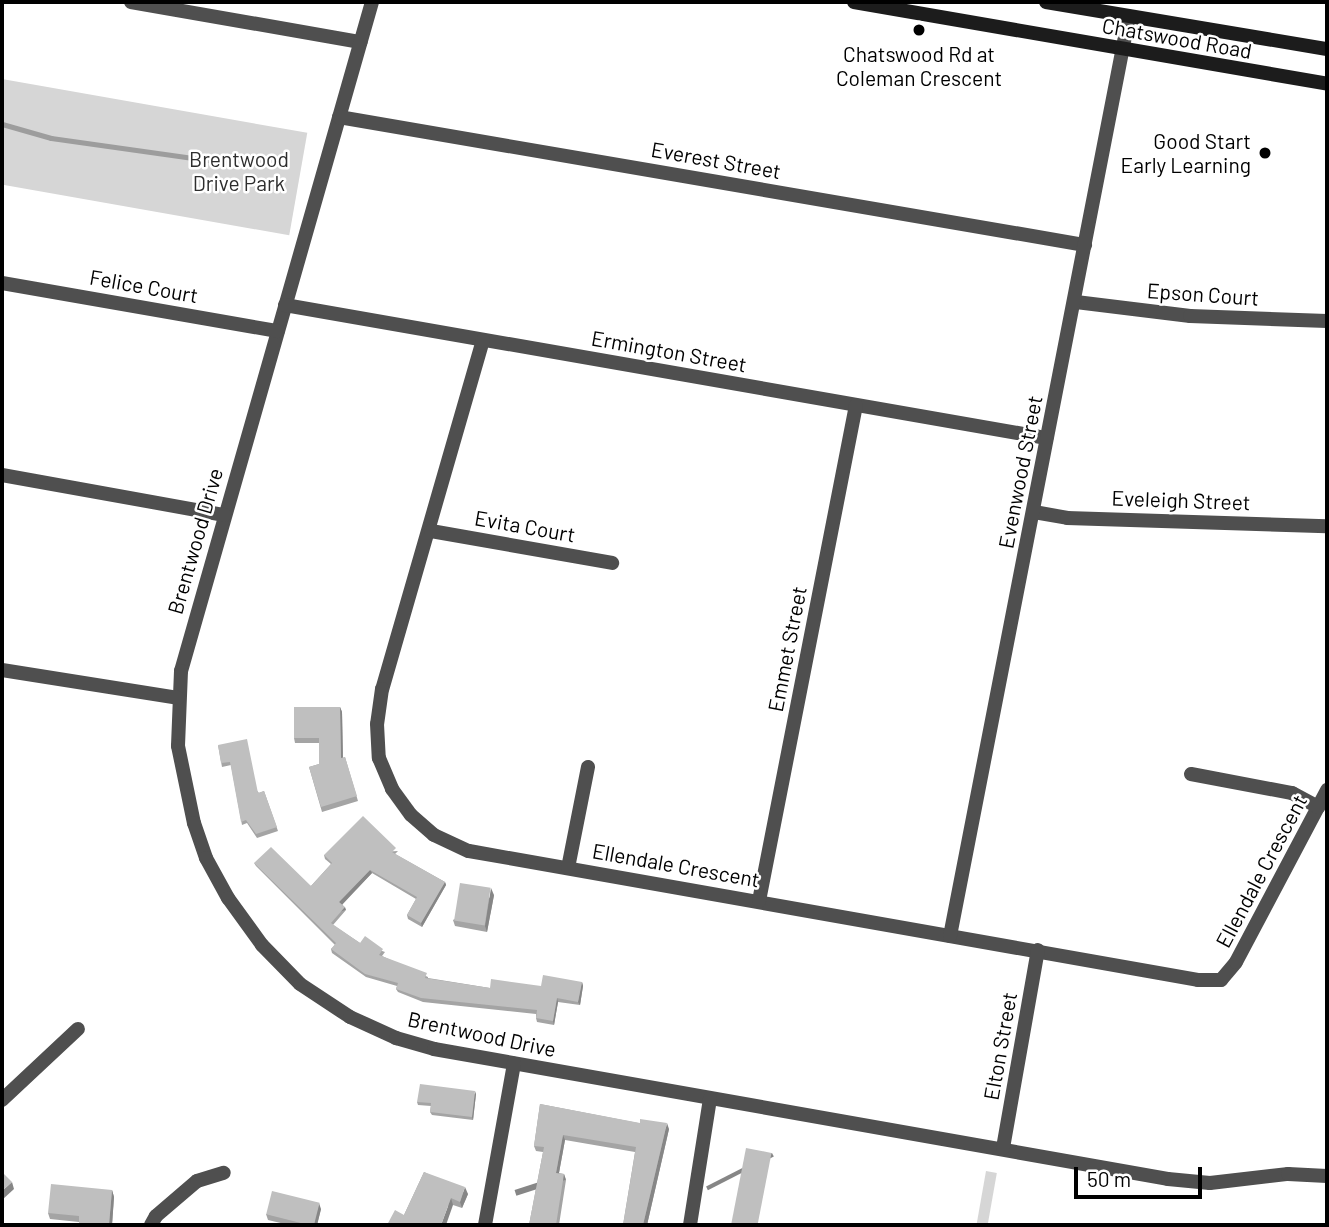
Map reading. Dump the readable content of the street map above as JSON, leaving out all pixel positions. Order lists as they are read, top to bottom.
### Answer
{
  "streets": {
    "main road": ["Chatswood Road"],
    "street": [
      "Everest Street",
      "Felice Court",
      "Epson Court",
      "Ermington Street",
      "Evenwood Street",
      "Eveleigh Street",
      "Evita Court",
      "Brentwood Drive",
      "Emmet Street",
      "Ellendale Crescent",
      "Elton Street"
    ]
  },
  "crossings": [
    ["Chatswood Road", "Evenwood Street"],
    ["Everest Street", "Evenwood Street"],
    ["Everest Street", "Brentwood Drive"],
    ["Felice Court", "Brentwood Drive"],
    ["Epson Court", "Evenwood Street"],
    ["Ermington Street", "Evenwood Street"],
    ["Ermington Street", "Brentwood Drive"],
    ["Ermington Street", "Emmet Street"],
    ["Ermington Street", "Ellendale Crescent"],
    ["Evenwood Street", "Eveleigh Street"],
    ["Evenwood Street", "Ellendale Crescent"],
    ["Evita Court", "Ellendale Crescent"],
    ["Brentwood Drive", "Elton Street"],
    ["Emmet Street", "Ellendale Crescent"],
    ["Ellendale Crescent", "Elton Street"]
  ],
  "parks": ["Brentwood Drive Park"],
  "places": ["Chatswood Rd at Coleman Crescent", "Good Start Early Learning"],
  "scale_bar": "50 m"
}
